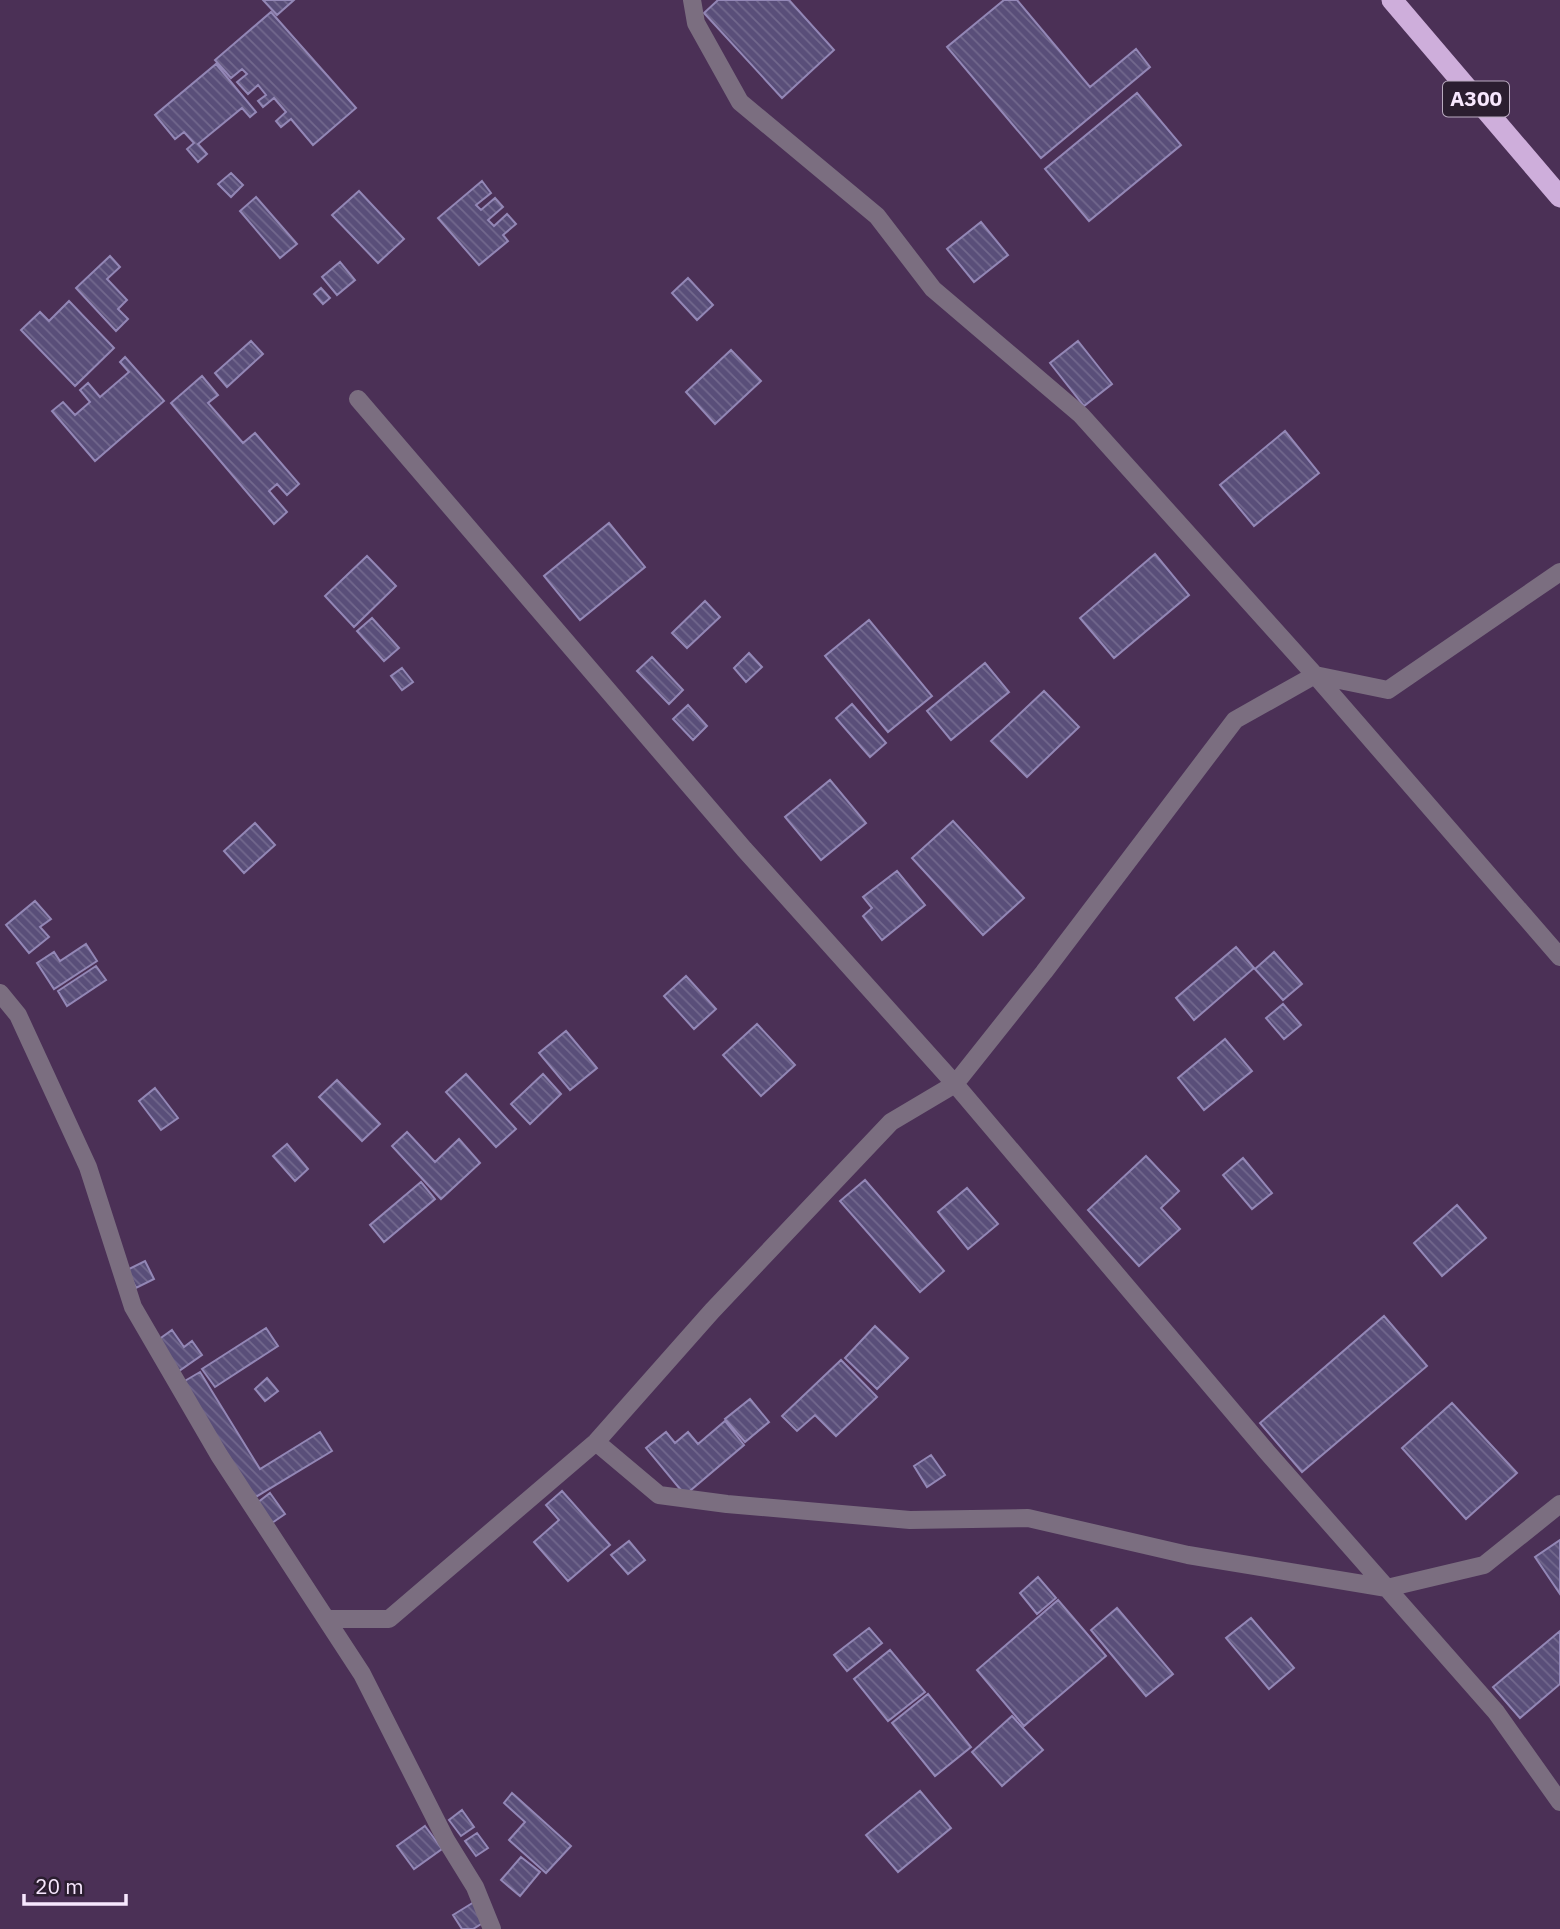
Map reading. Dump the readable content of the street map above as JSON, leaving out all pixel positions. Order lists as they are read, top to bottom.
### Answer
{
  "streets": {
    "highway": ["A300"]
  },
  "scale_bar": "20 m"
}
